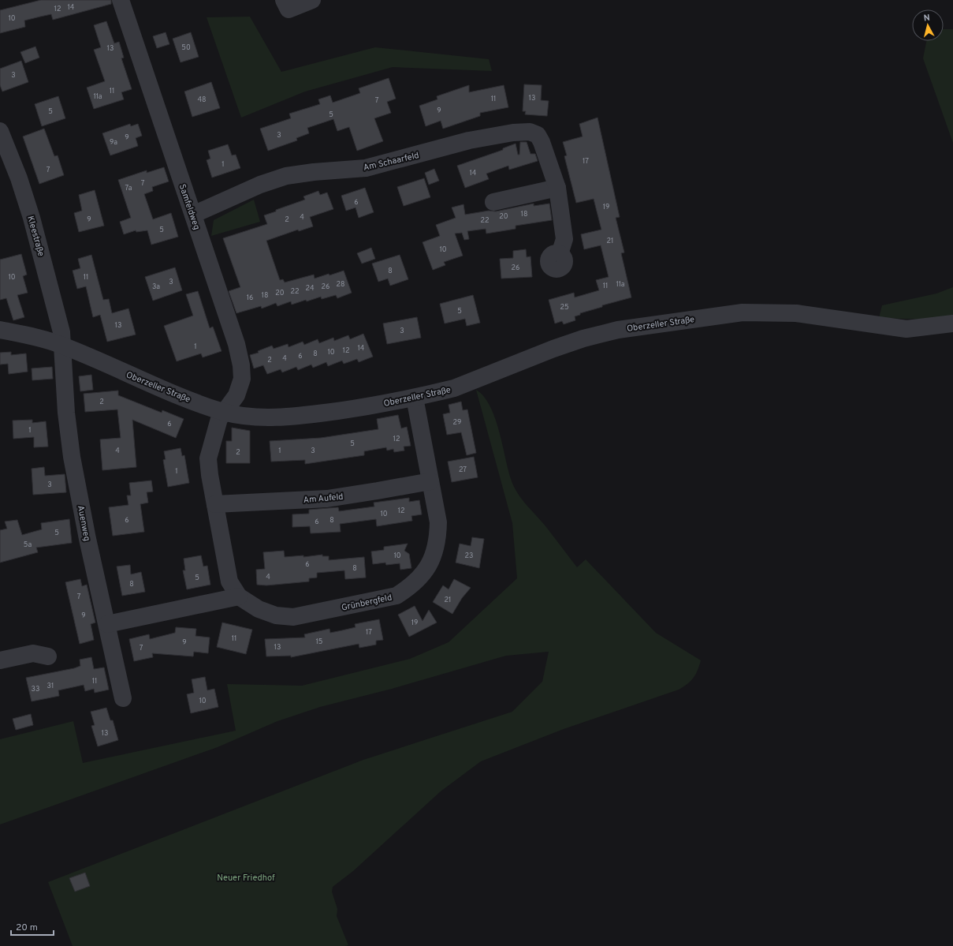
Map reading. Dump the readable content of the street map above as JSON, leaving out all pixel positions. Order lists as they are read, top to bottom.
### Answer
{
  "streets": {
    "street": [
      "Am Schaarfeld",
      "Samfeldweg",
      "Kleestraße",
      "Oberzeller Straße",
      "Am Aufeld",
      "Auenweg",
      "Grünbergfeld"
    ]
  },
  "crossings": [
    ["Am Schaarfeld", "Samfeldweg"],
    ["Samfeldweg", "Oberzeller Straße"],
    ["Samfeldweg", "Grünbergfeld"],
    ["Kleestraße", "Oberzeller Straße"],
    ["Kleestraße", "Auenweg"],
    ["Oberzeller Straße", "Auenweg"],
    ["Oberzeller Straße", "Grünbergfeld"],
    ["Am Aufeld", "Grünbergfeld"]
  ],
  "parks": ["Neuer Friedhof"],
  "house_numbers": [
    "14",
    "12",
    "10",
    "50",
    "13",
    "3",
    "11",
    "11a",
    "13",
    "11",
    "48",
    "7",
    "9",
    "5",
    "5",
    "3",
    "9",
    "9a",
    "17",
    "1",
    "7",
    "14",
    "7",
    "7a",
    "6",
    "19",
    "18",
    "20",
    "4",
    "9",
    "2",
    "22",
    "5",
    "21",
    "10",
    "26",
    "8",
    "10",
    "11",
    "3",
    "28",
    "11a",
    "11",
    "3a",
    "26",
    "24",
    "22",
    "20",
    "18",
    "16",
    "25",
    "5",
    "13",
    "3",
    "1",
    "14",
    "12",
    "10",
    "8",
    "6",
    "4",
    "2",
    "2",
    "29",
    "6",
    "1",
    "12",
    "5",
    "4",
    "1",
    "3",
    "2",
    "27",
    "1",
    "3",
    "12",
    "10",
    "6",
    "8",
    "6",
    "5",
    "5a",
    "10",
    "23",
    "6",
    "8",
    "4",
    "5",
    "8",
    "7",
    "21",
    "9",
    "19",
    "17",
    "11",
    "15",
    "9",
    "13",
    "7",
    "11",
    "31",
    "33",
    "10",
    "13"
  ],
  "scale_bar": "20 m",
  "north": "top"
}
